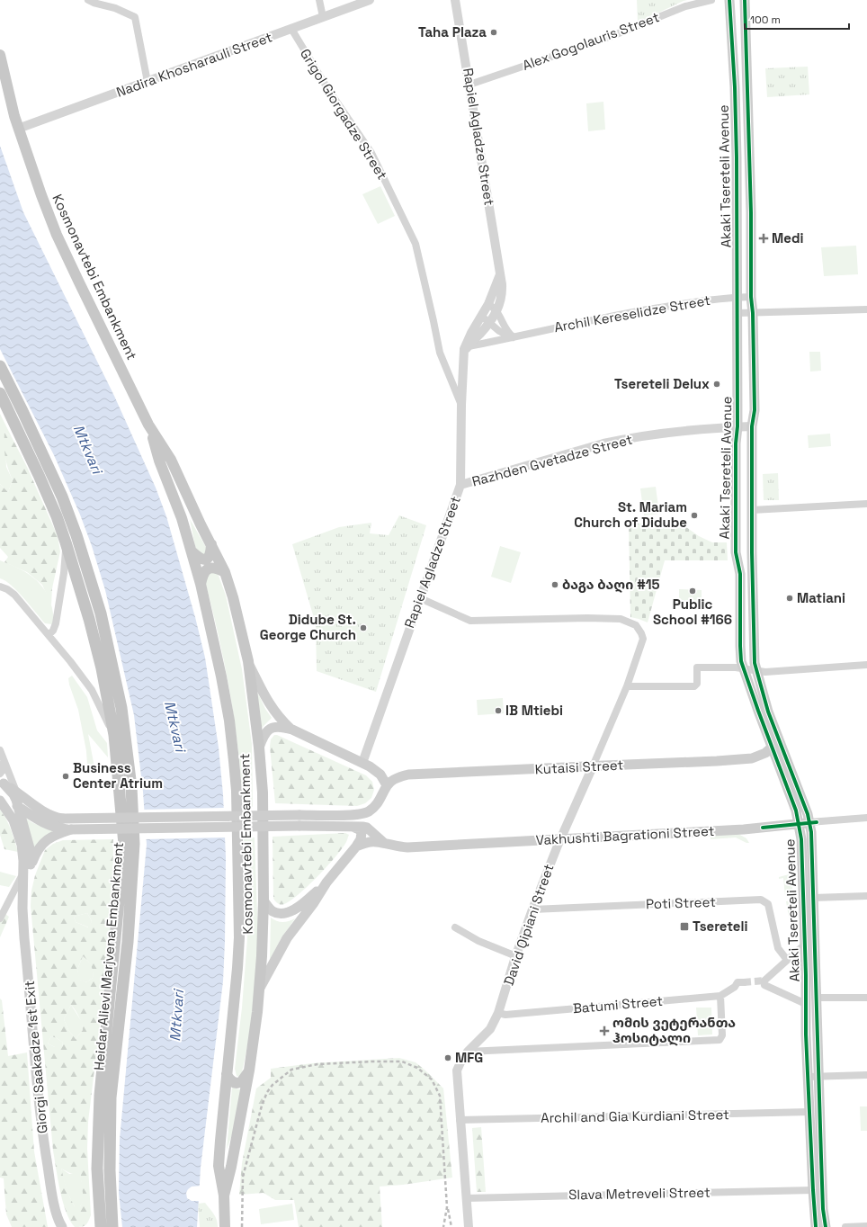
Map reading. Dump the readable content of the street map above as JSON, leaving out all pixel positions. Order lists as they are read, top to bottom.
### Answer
{
  "streets": {
    "highway": ["Heidar Alievi Marjvena Embankment"],
    "main road": [
      "Akaki Tsereteli Avenue",
      "Kosmonavtebi Embankment",
      "Kutaisi Street",
      "Vakhushti Bagrationi Street",
      "Giorgi Saakadze 1st Exit"
    ],
    "street": [
      "Alex Gogolauris Street",
      "Nadira Khosharauli Street",
      "Grigol Giorgadze Street",
      "Rapiel Agladze Street",
      "Archil Kereselidze Street",
      "Razhden Gvetadze Street",
      "Poti Street",
      "David Qipiani Street",
      "Batumi Street",
      "Archil and Gia Kurdiani Street",
      "Slava Metreveli Street"
    ]
  },
  "crossings": [
    ["Alex Gogolauris Street", "Rapiel Agladze Street"],
    ["Nadira Khosharauli Street", "Grigol Giorgadze Street"],
    ["Nadira Khosharauli Street", "Kosmonavtebi Embankment"],
    ["Grigol Giorgadze Street", "Rapiel Agladze Street"],
    ["Rapiel Agladze Street", "Archil Kereselidze Street"],
    ["Rapiel Agladze Street", "Razhden Gvetadze Street"],
    ["Rapiel Agladze Street", "David Qipiani Street"],
    ["Akaki Tsereteli Avenue", "Archil Kereselidze Street"],
    ["Akaki Tsereteli Avenue", "Razhden Gvetadze Street"],
    ["Akaki Tsereteli Avenue", "Kutaisi Street"],
    ["Akaki Tsereteli Avenue", "Vakhushti Bagrationi Street"],
    ["Akaki Tsereteli Avenue", "Archil and Gia Kurdiani Street"],
    ["Akaki Tsereteli Avenue", "Slava Metreveli Street"],
    ["Kutaisi Street", "David Qipiani Street"],
    ["Vakhushti Bagrationi Street", "David Qipiani Street"],
    ["Vakhushti Bagrationi Street", "Giorgi Saakadze 1st Exit"],
    ["Poti Street", "David Qipiani Street"],
    ["David Qipiani Street", "Batumi Street"],
    ["David Qipiani Street", "Archil and Gia Kurdiani Street"],
    ["David Qipiani Street", "Slava Metreveli Street"]
  ],
  "water": ["Mtkvari"],
  "places": {
    "other": [
      "Taha Plaza",
      "Tsereteli Delux",
      "St. Mariam Church of Didube",
      "ბაგა ბაღი #15",
      "Public School #166",
      "Matiani",
      "Didube St. George Church",
      "IB Mtiebi",
      "Business Center Atrium",
      "MFG"
    ],
    "health": ["Medi", "ომის ვეტერანთა ჰოსიტალი"],
    "transit": ["Tsereteli"]
  },
  "scale_bar": "100 m"
}
